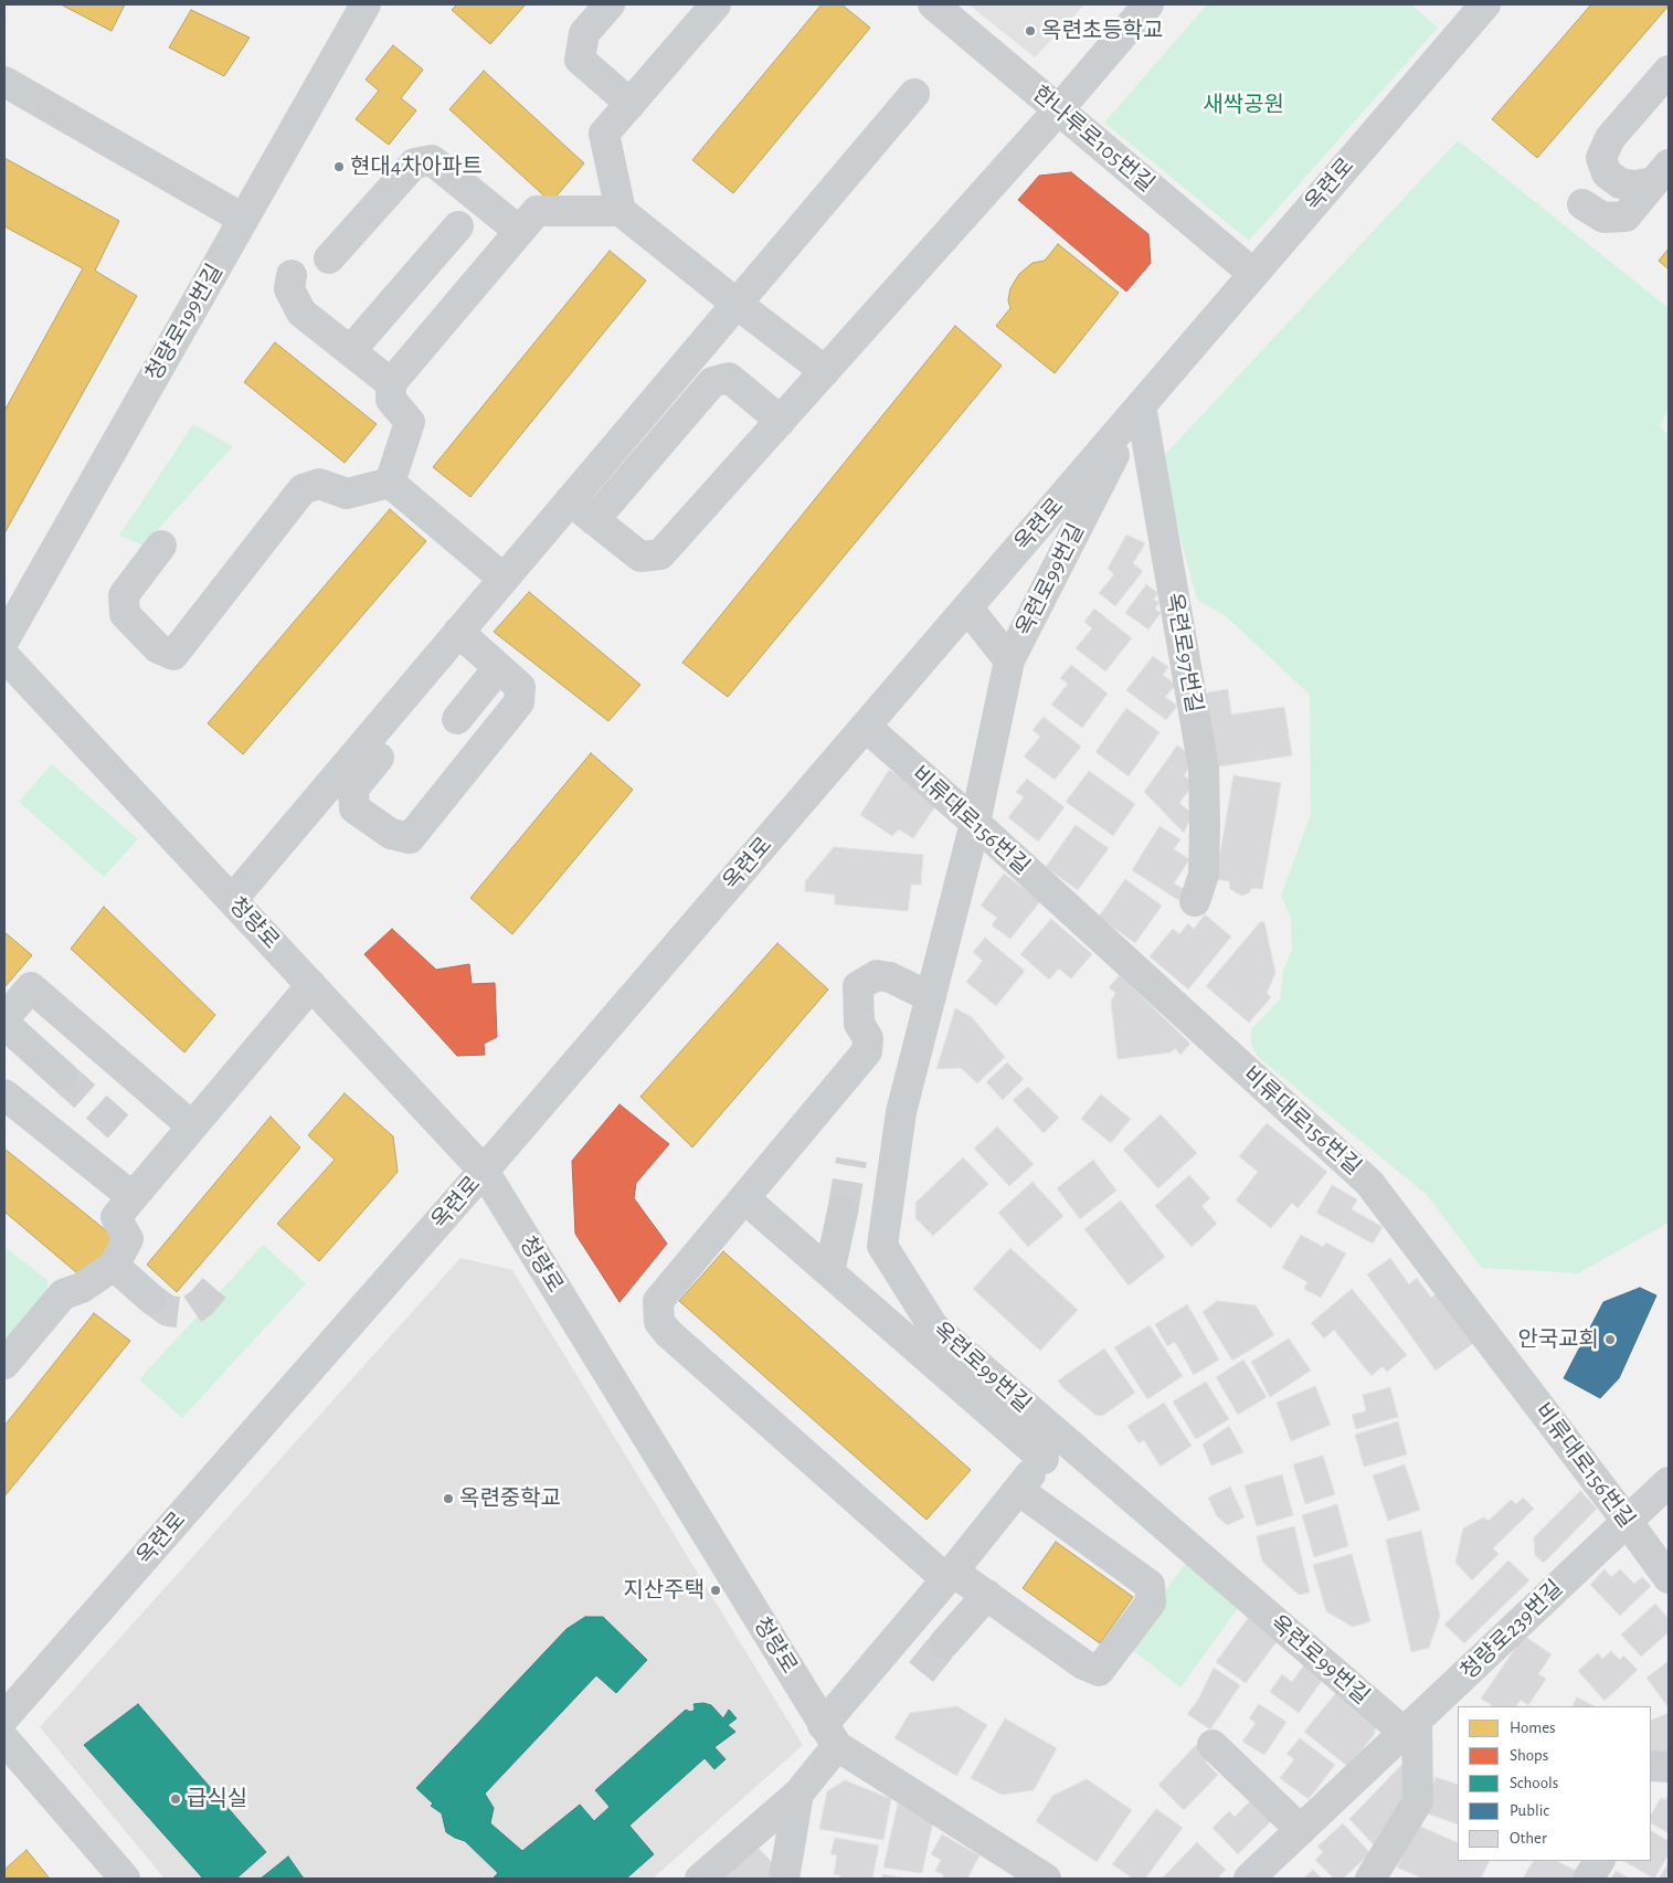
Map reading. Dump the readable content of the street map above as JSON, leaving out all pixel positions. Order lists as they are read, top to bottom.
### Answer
{
  "streets": {
    "street": [
      "한나루로105번길",
      "옥련로",
      "청량로199번길",
      "옥련로99번길",
      "옥련로97번길",
      "비류대로156번길",
      "청량로",
      "청량로239번길"
    ]
  },
  "crossings": [
    ["한나루로105번길", "옥련로"],
    ["옥련로", "옥련로99번길"],
    ["옥련로", "옥련로97번길"],
    ["옥련로", "비류대로156번길"],
    ["옥련로", "청량로"],
    ["옥련로99번길", "옥련로97번길"],
    ["옥련로99번길", "비류대로156번길"],
    ["옥련로99번길", "청량로239번길"],
    ["비류대로156번길", "청량로239번길"]
  ],
  "parks": ["새싹공원"],
  "places": [
    "옥련초등학교",
    "현대4차아파트",
    "안국교회",
    "옥련중학교",
    "지산주택",
    "급식실"
  ],
  "legend": [
    "Homes",
    "Shops",
    "Schools",
    "Public",
    "Other"
  ]
}
